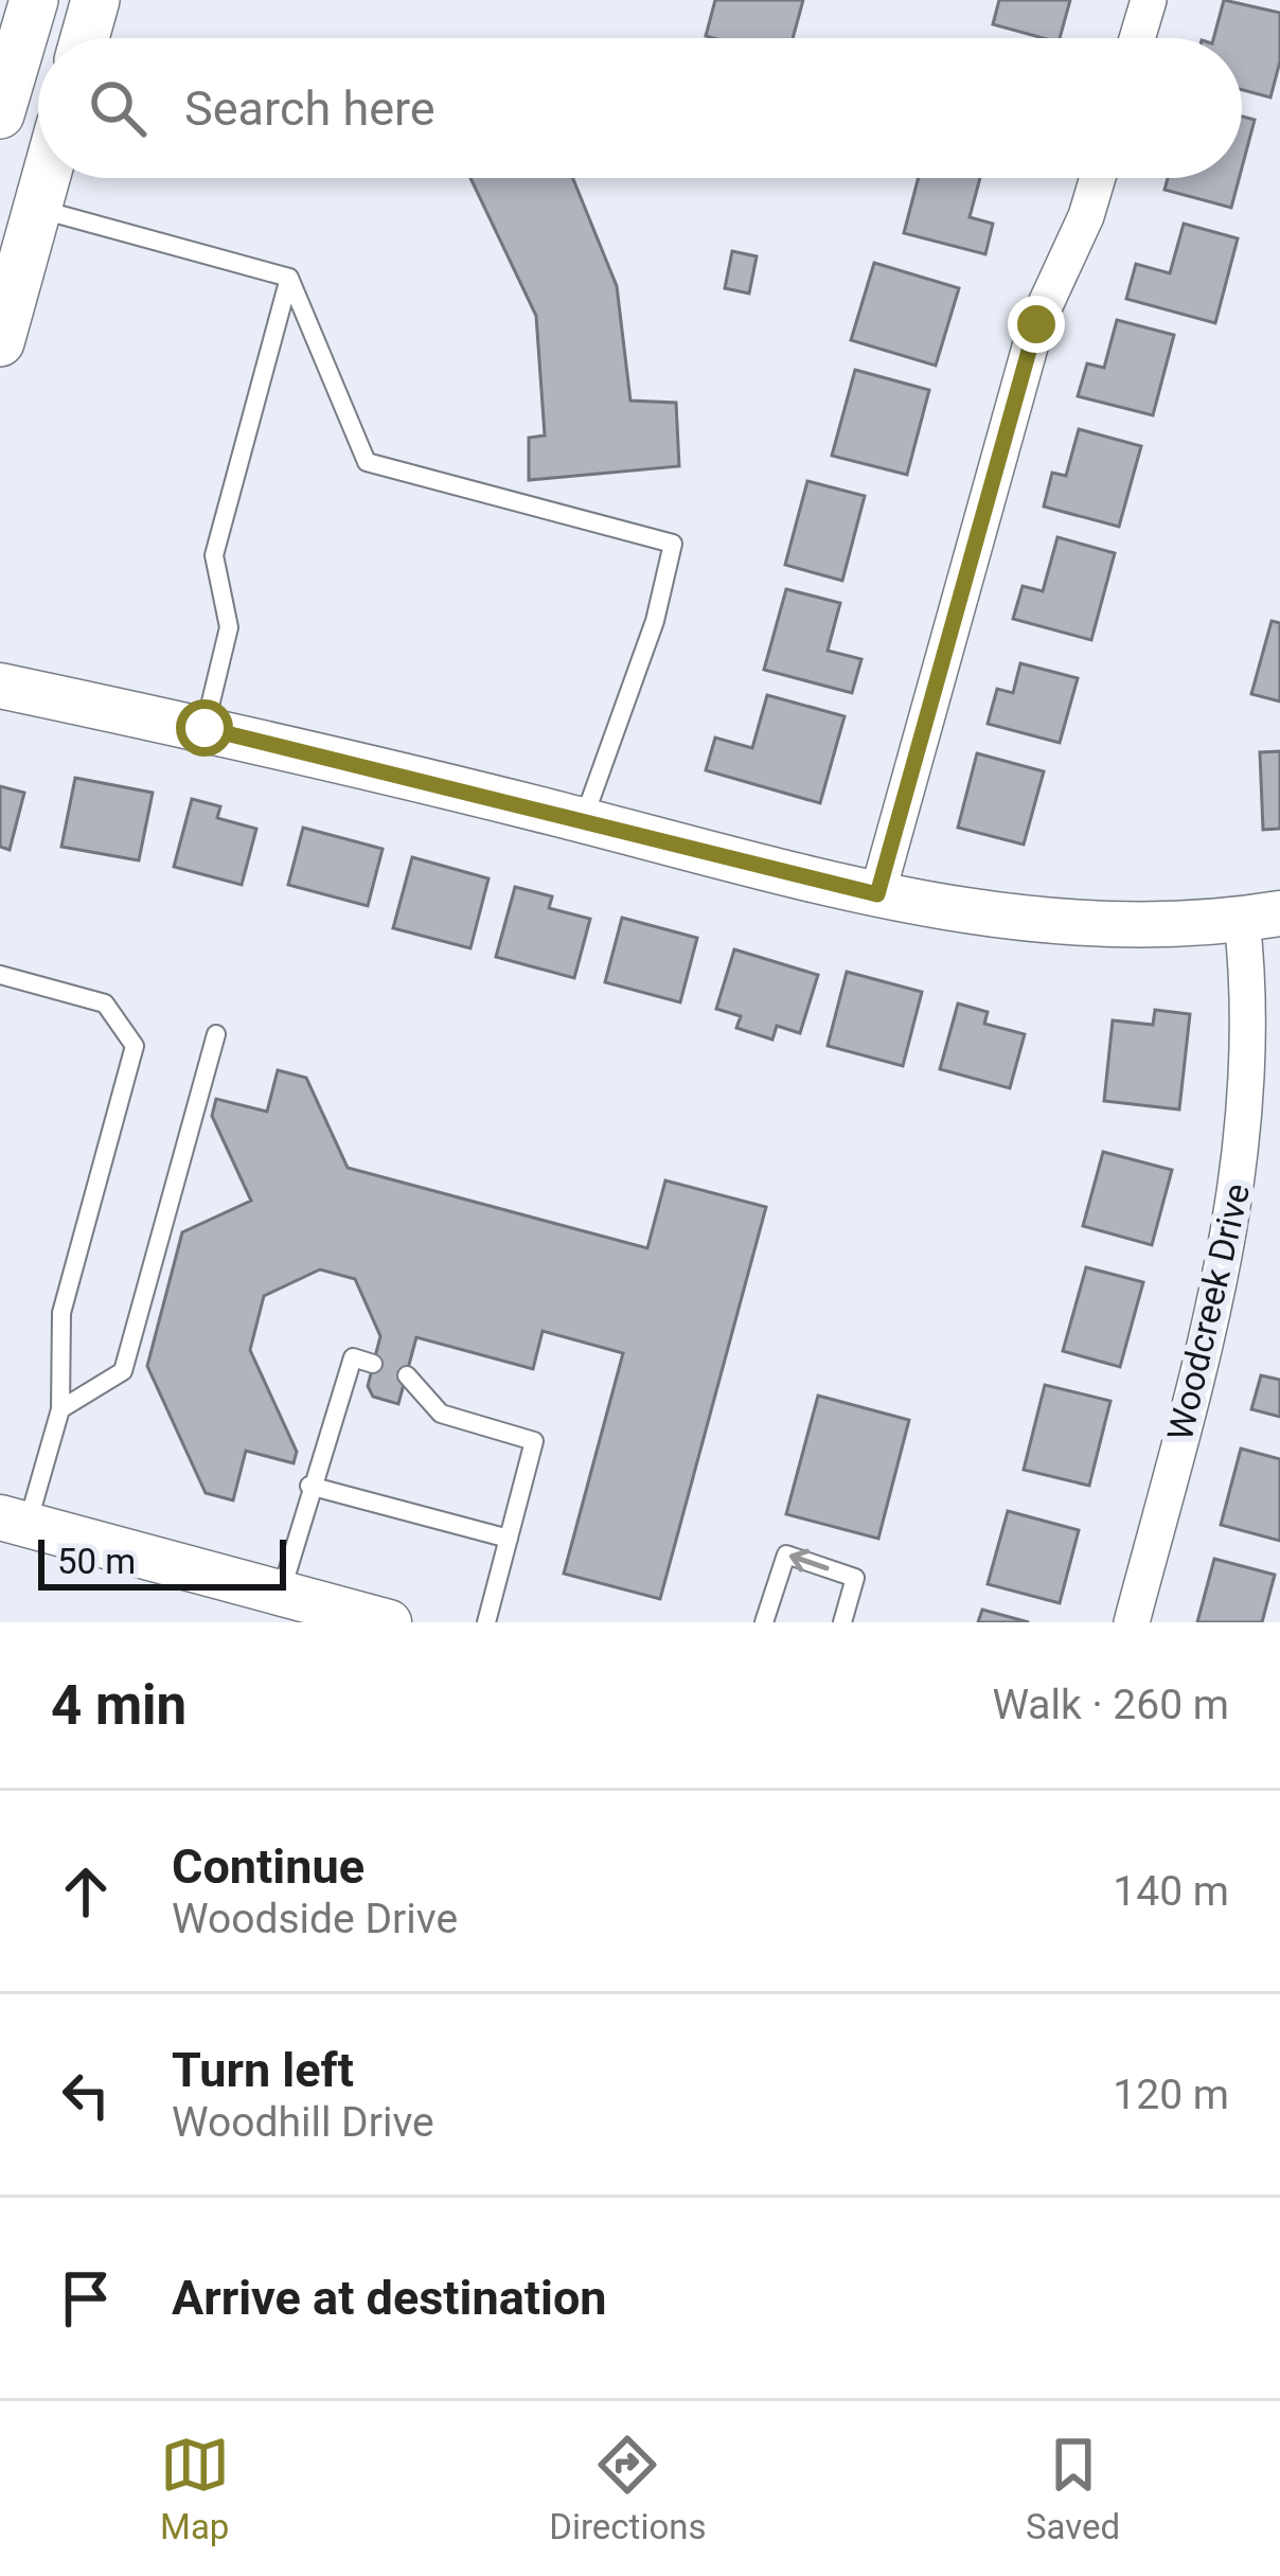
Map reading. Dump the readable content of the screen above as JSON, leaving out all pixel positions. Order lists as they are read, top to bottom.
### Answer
{
  "streets": {
    "street": ["Woodcreek Drive"]
  },
  "scale_bar": "50 m",
  "page": {
    "search": "Search here",
    "scale": "50 m",
    "heading": ["4 min", "Walk · 260 m"],
    "list": [
      ["Continue", "Woodside Drive", "140 m"],
      ["Turn left", "Woodhill Drive", "120 m"],
      "Arrive at destination"
    ],
    "nav": ["Map", "Directions", "Saved"]
  }
}
